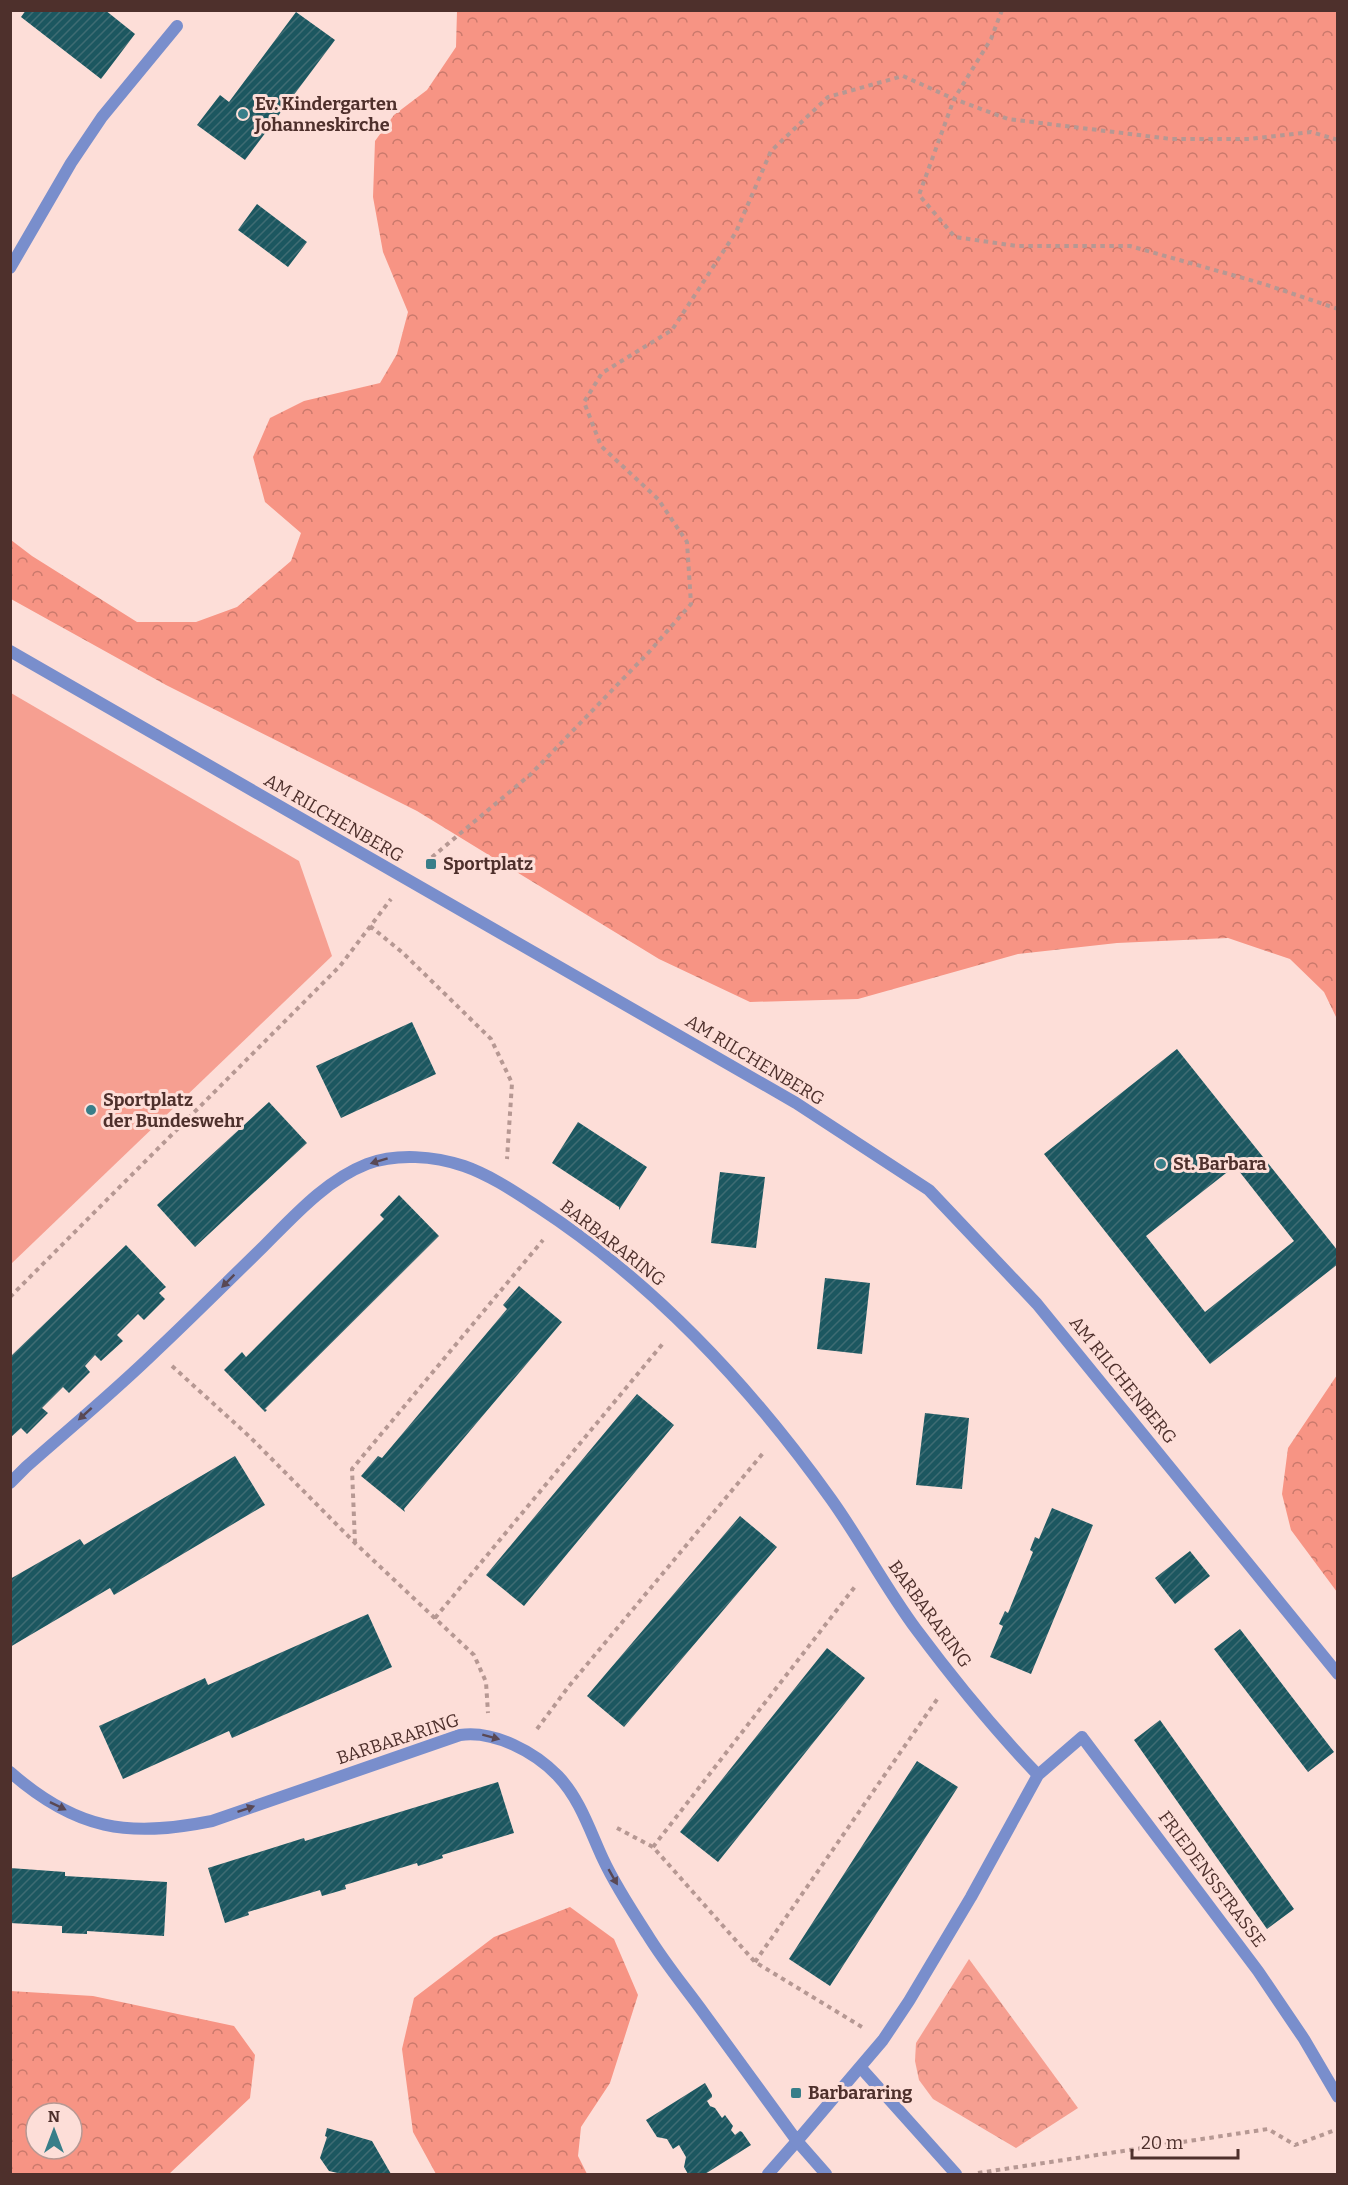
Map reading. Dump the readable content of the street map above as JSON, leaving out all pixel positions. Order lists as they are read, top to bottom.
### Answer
{
  "streets": {
    "street": ["AM RILCHENBERG", "BARBARARING", "FRIEDENSSTRASSE"]
  },
  "crossings": [
    ["BARBARARING", "FRIEDENSSTRASSE"]
  ],
  "places": {
    "other": ["Ev. Kindergarten Johanneskirche", "Sportplatz der Bundeswehr", "St. Barbara"],
    "transit": ["Sportplatz", "Barbararing"]
  },
  "scale_bar": "20 m",
  "north": "top"
}
